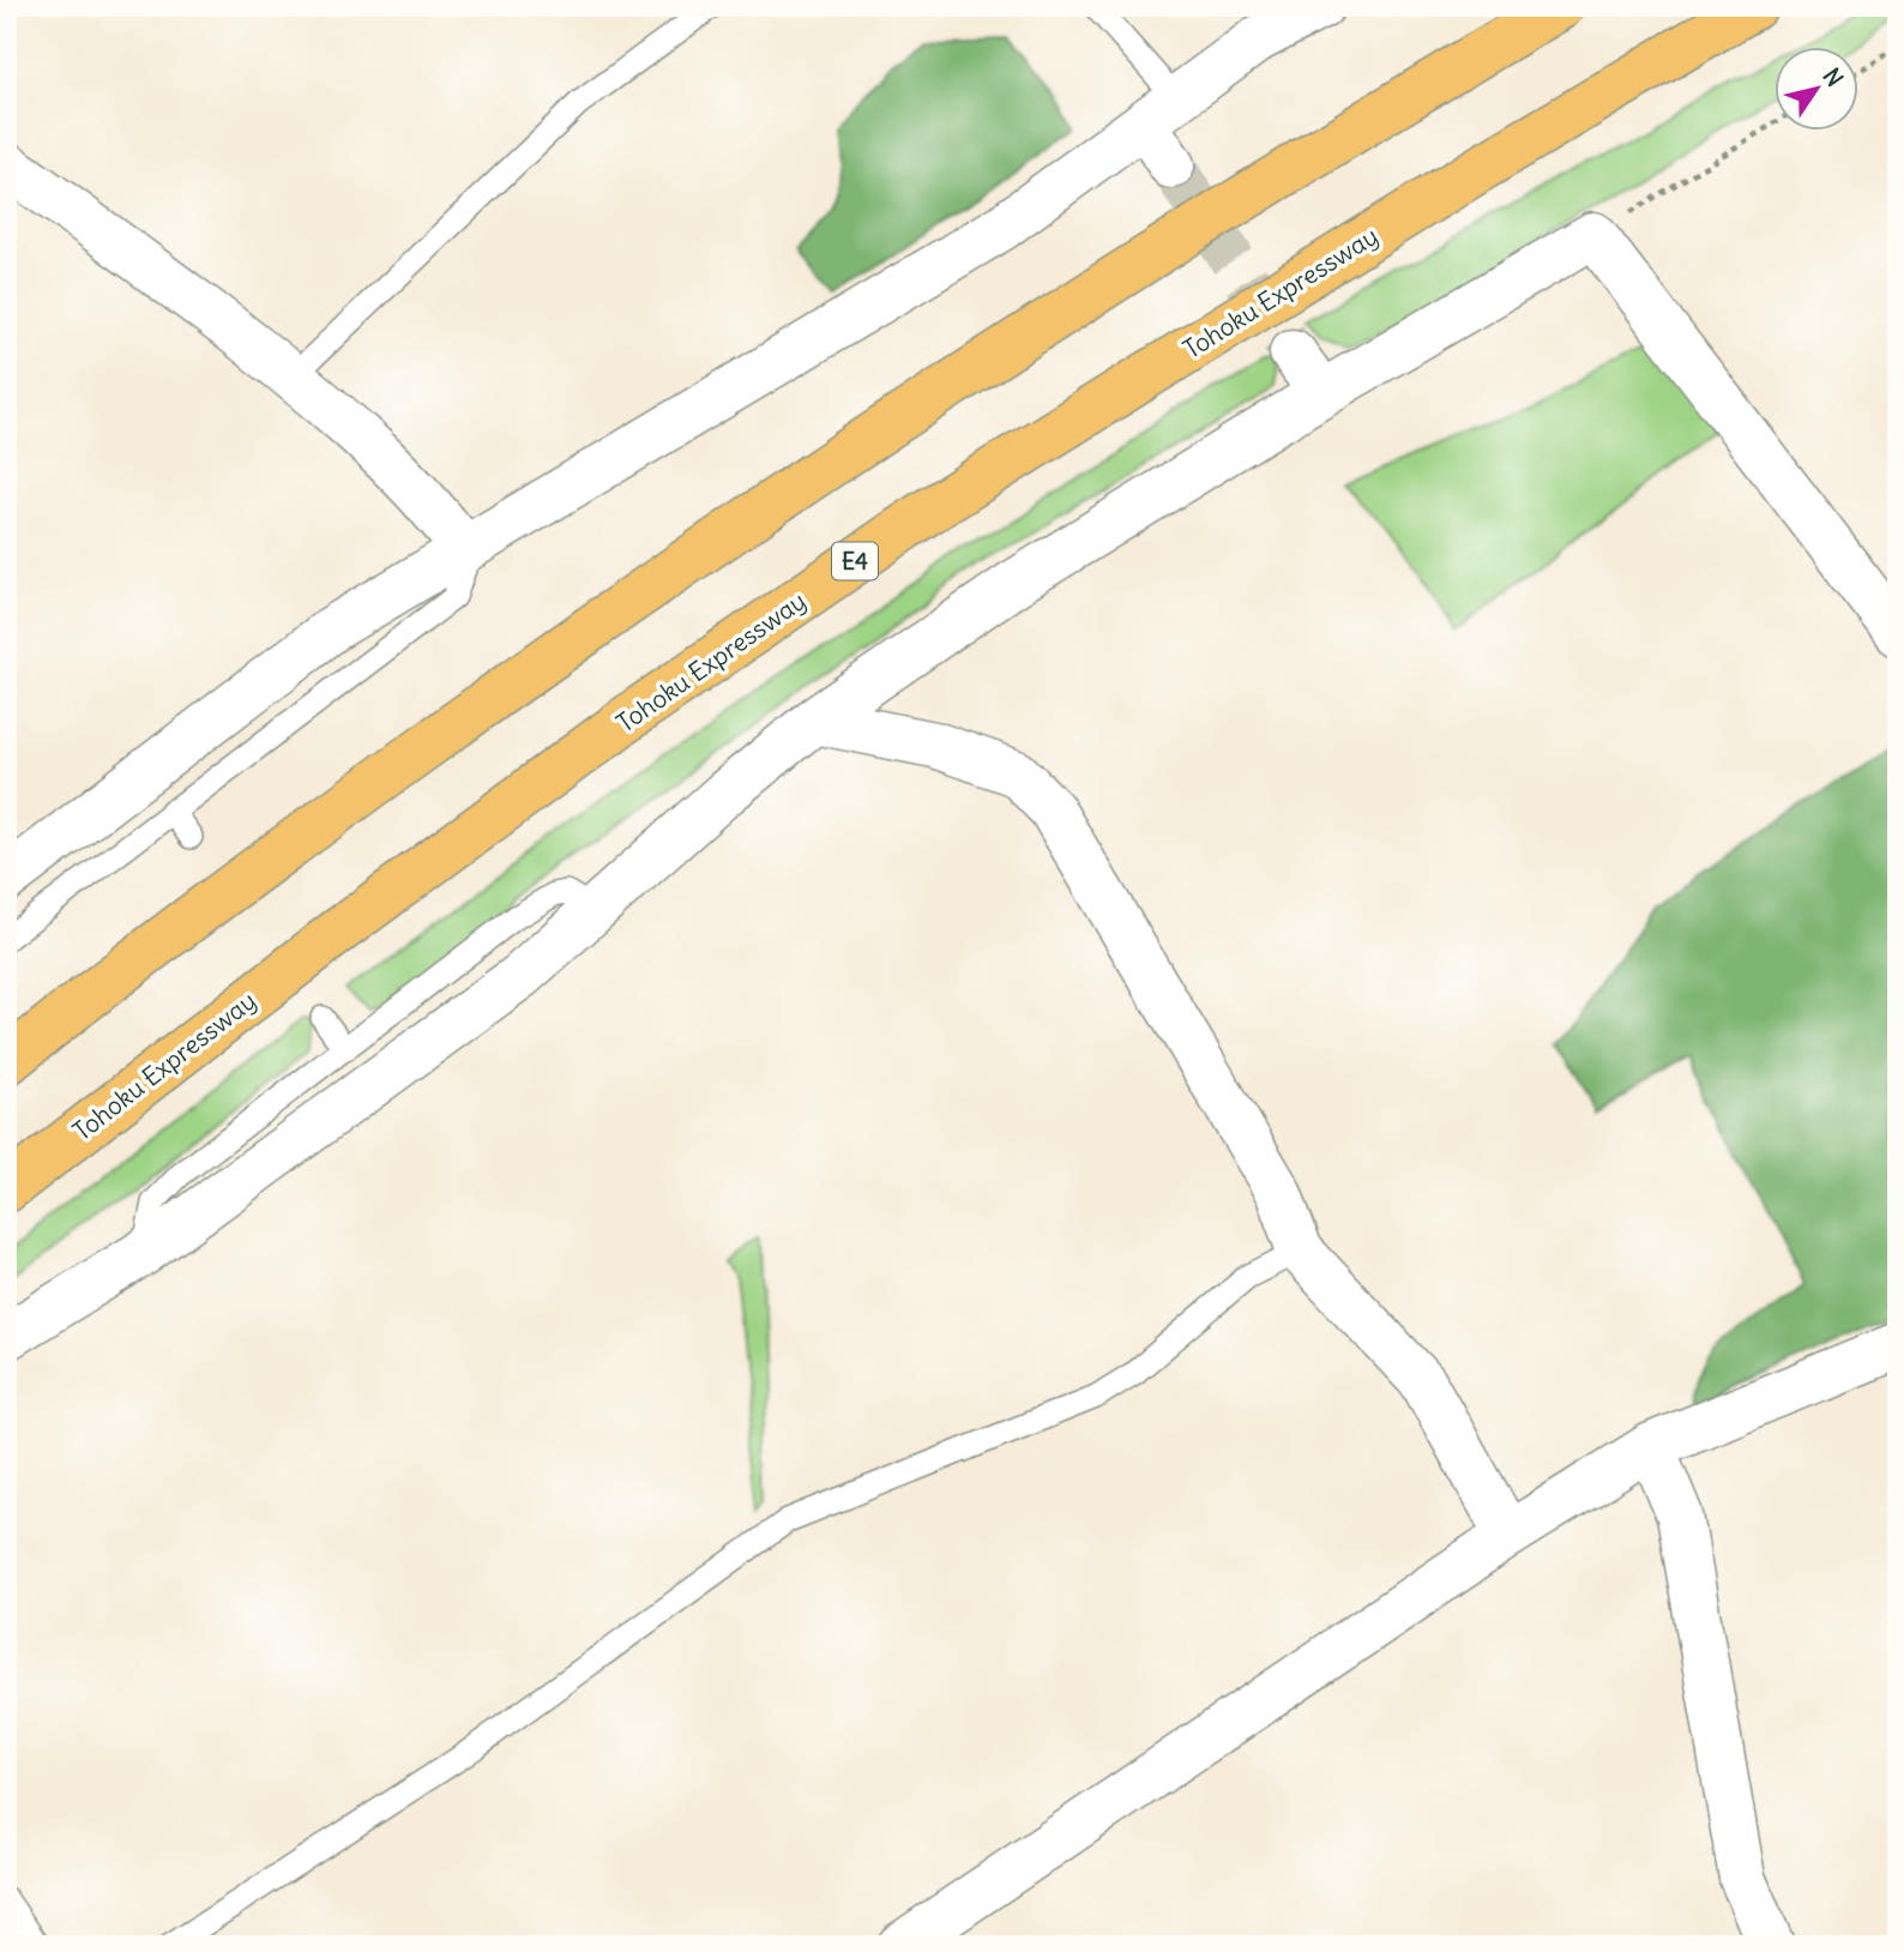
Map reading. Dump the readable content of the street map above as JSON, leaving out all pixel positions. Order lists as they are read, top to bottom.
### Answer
{
  "streets": {
    "highway": ["Tohoku Expressway", "E4"]
  },
  "north": "top right"
}
